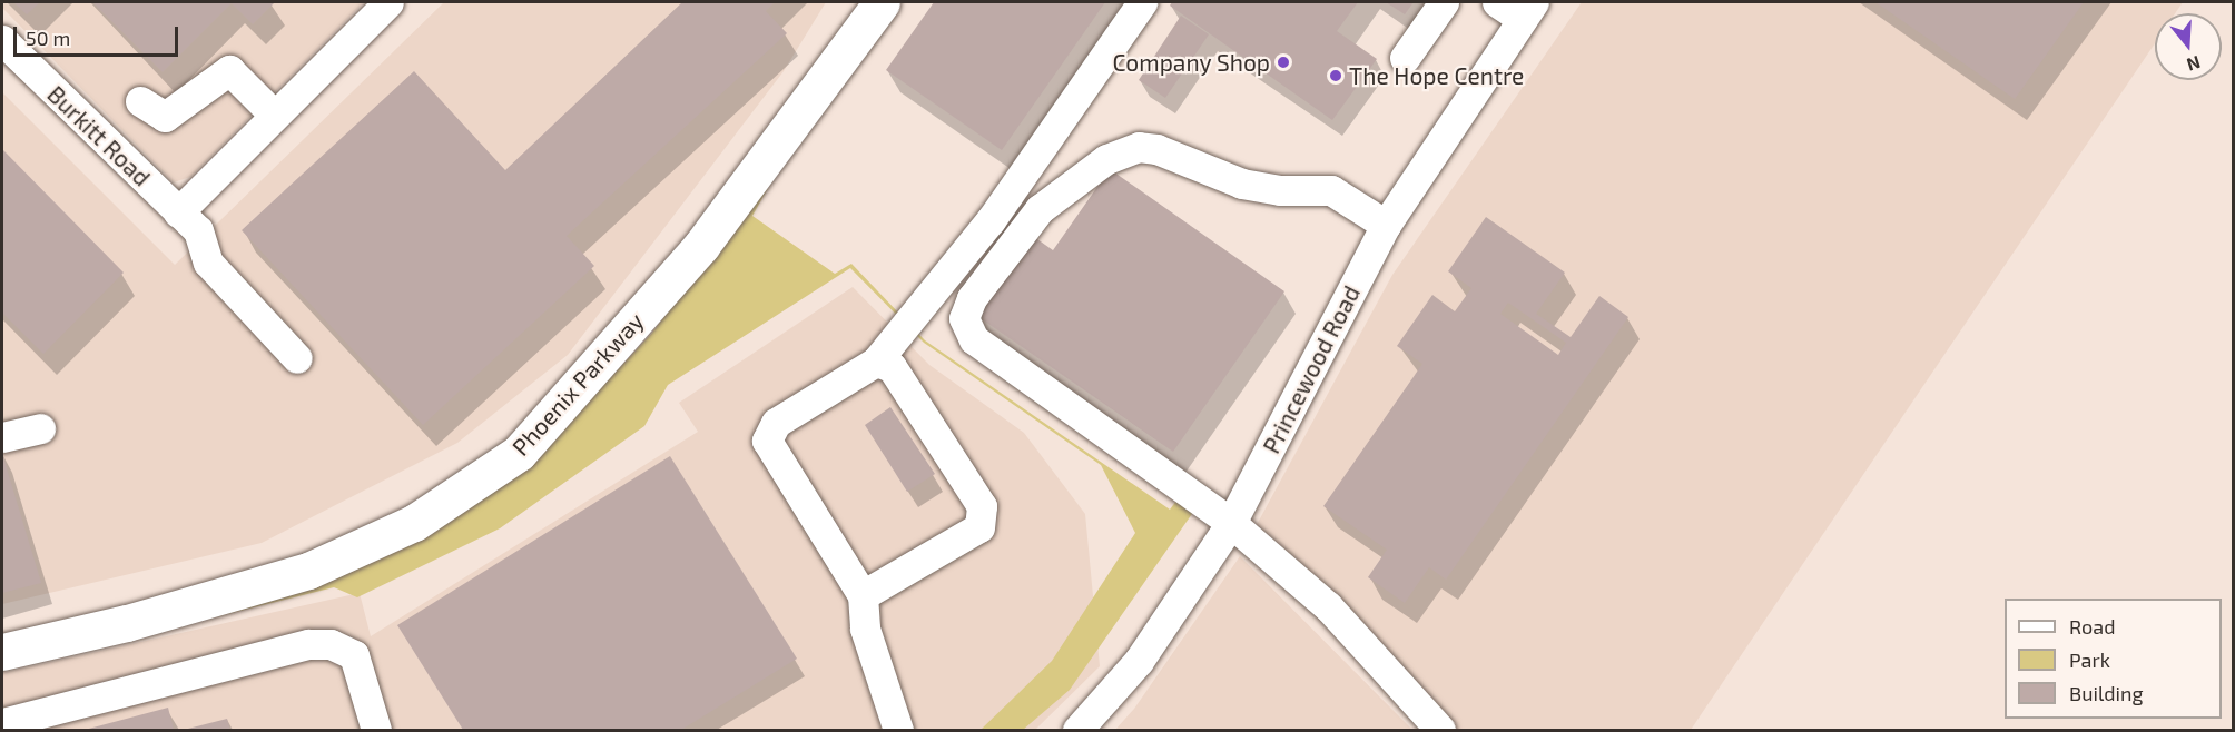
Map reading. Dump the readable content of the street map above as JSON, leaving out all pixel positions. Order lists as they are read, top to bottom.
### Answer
{
  "streets": {
    "main road": ["Phoenix Parkway"],
    "street": ["Burkitt Road", "Princewood Road"]
  },
  "places": ["Company Shop", "The Hope Centre"],
  "legend": ["Road", "Park", "Building"],
  "scale_bar": "50 m",
  "north": "bottom"
}
